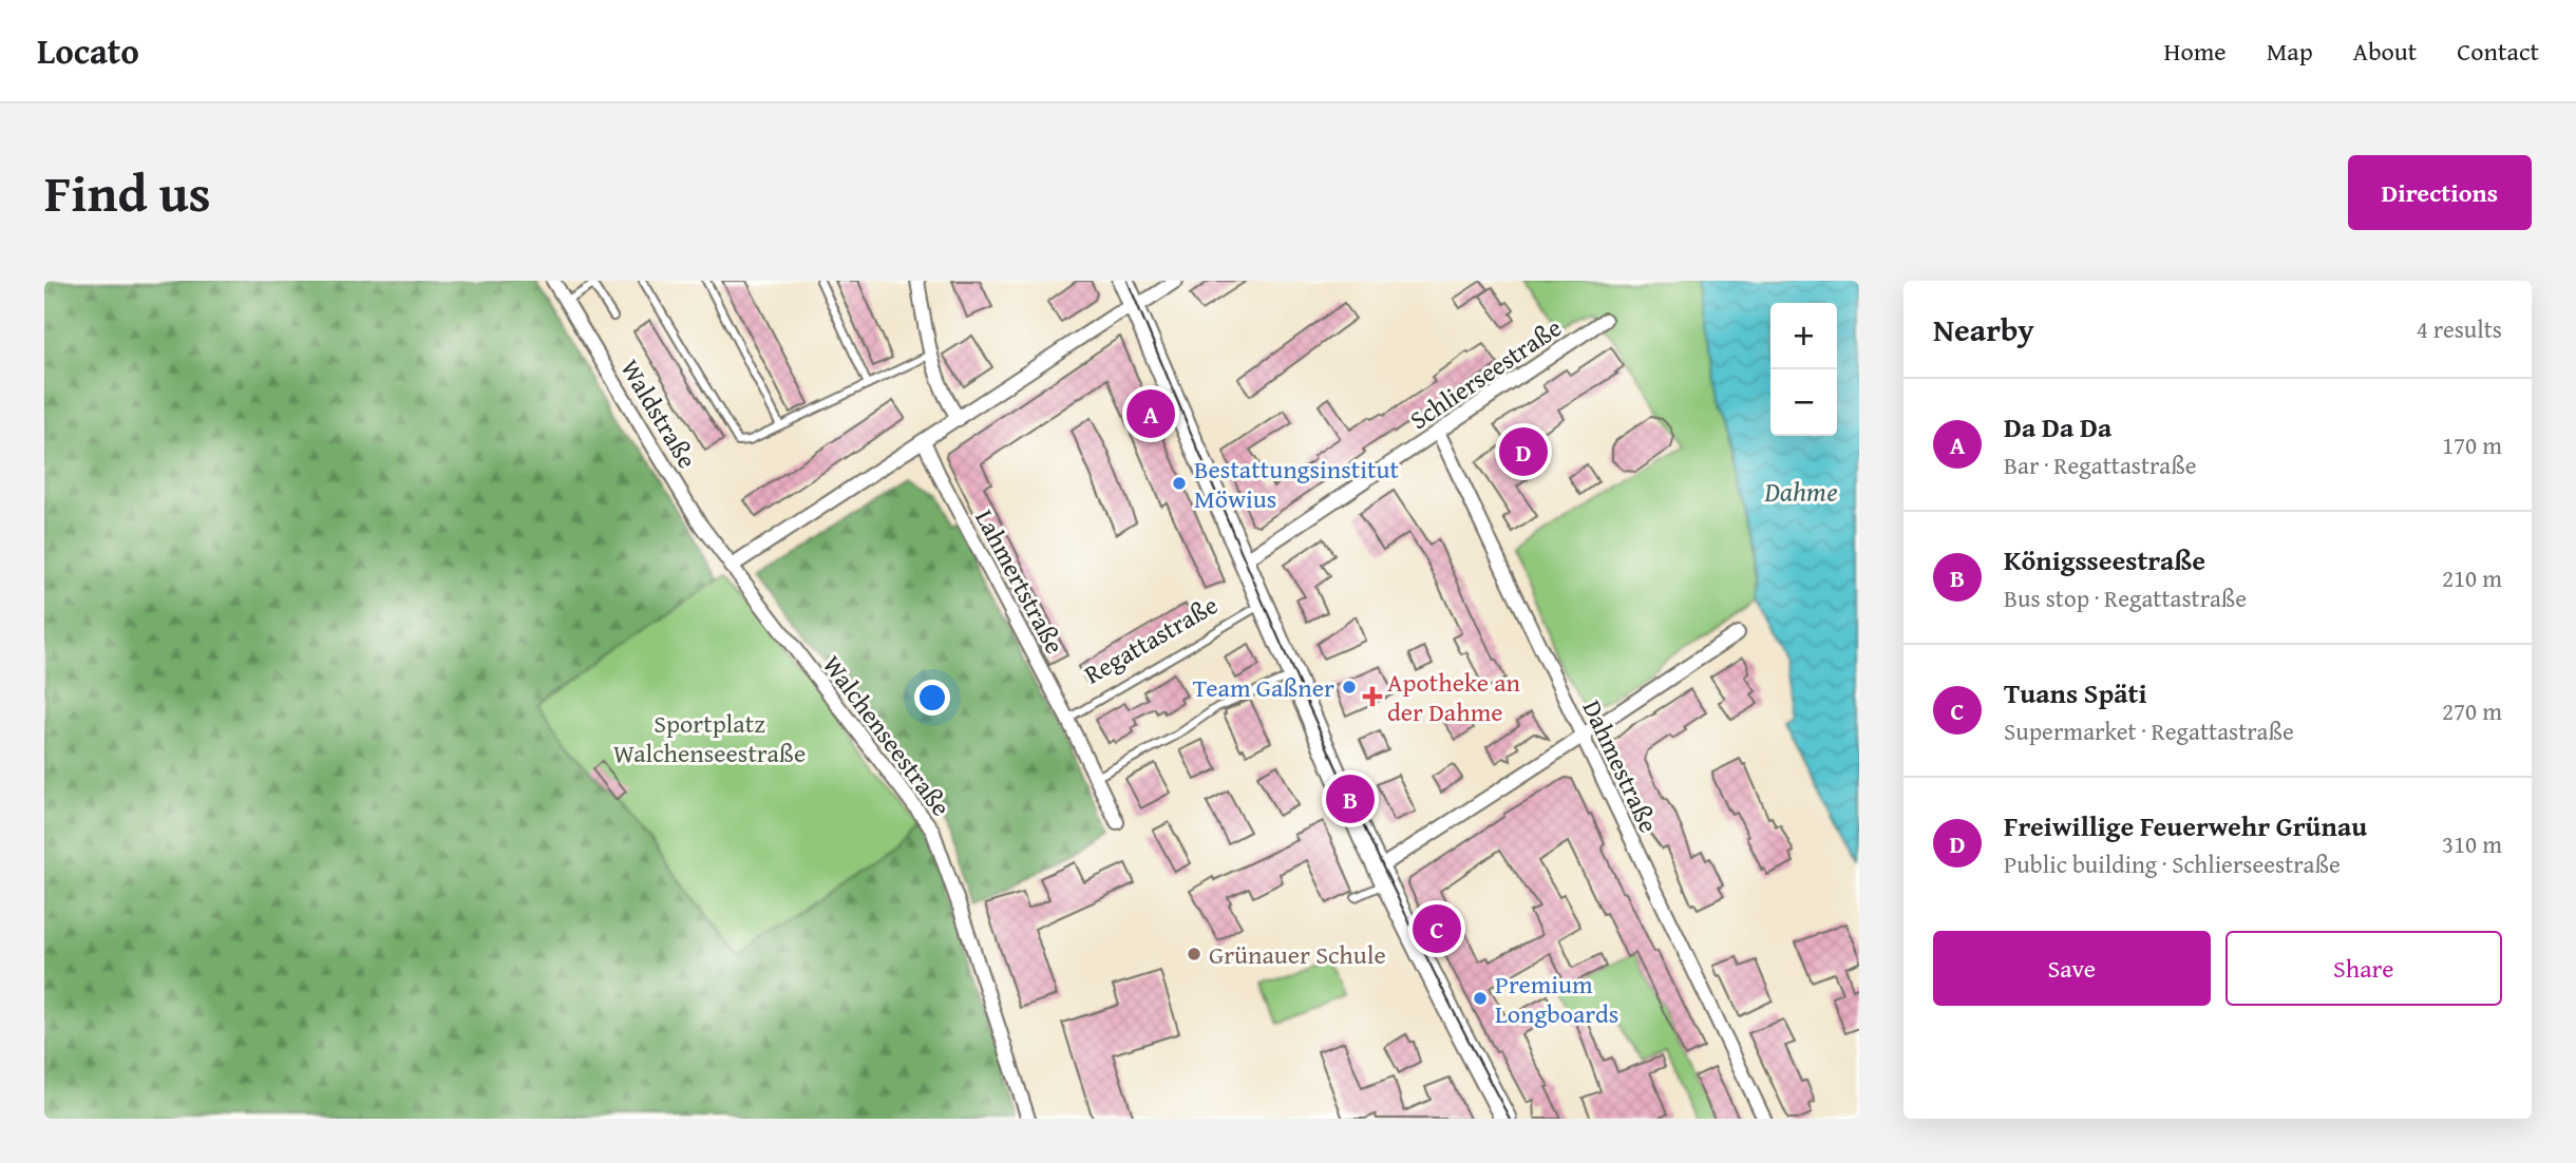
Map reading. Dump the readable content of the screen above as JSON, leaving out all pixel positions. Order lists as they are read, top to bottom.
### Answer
{
  "streets": {
    "street": [
      "Schlierseestraße",
      "Waldstraße",
      "Lahmertstraße",
      "Walchenseestraße",
      "Dahmestraße"
    ],
    "lane": ["Regattastraße"]
  },
  "crossings": [
    ["Schlierseestraße", "Dahmestraße"],
    ["Waldstraße", "Walchenseestraße"],
    ["Lahmertstraße", "Regattastraße"]
  ],
  "water": ["Dahme"],
  "parks": ["Sportplatz Walchenseestraße"],
  "places": {
    "other": [
      "Bestattungsinstitut Möwius",
      "Team Gaßner",
      "Grünauer Schule",
      "Premium Longboards"
    ],
    "health": ["Apotheke an der Dahme"]
  },
  "page": {
    "header": "Locato",
    "nav": [
      "Home",
      "Map",
      "About",
      "Contact"
    ],
    "title": "Find us",
    "buttons": [
      "Directions",
      ["Save", "Share"]
    ],
    "heading": ["Nearby", "4 results"],
    "map_buttons": ["+", "−"],
    "list": [
      {
        "mark": "A",
        "name": "Da Da Da",
        "note": "Bar · Regattastraße",
        "value": "170 m"
      },
      {
        "mark": "B",
        "name": "Königsseestraße",
        "note": "Bus stop · Regattastraße",
        "value": "210 m"
      },
      {
        "mark": "C",
        "name": "Tuans Späti",
        "note": "Supermarket · Regattastraße",
        "value": "270 m"
      },
      {
        "mark": "D",
        "name": "Freiwillige Feuerwehr Grünau",
        "note": "Public building · Schlierseestraße",
        "value": "310 m"
      }
    ],
    "pins": [
      "A",
      "D",
      "B",
      "C"
    ]
  }
}
